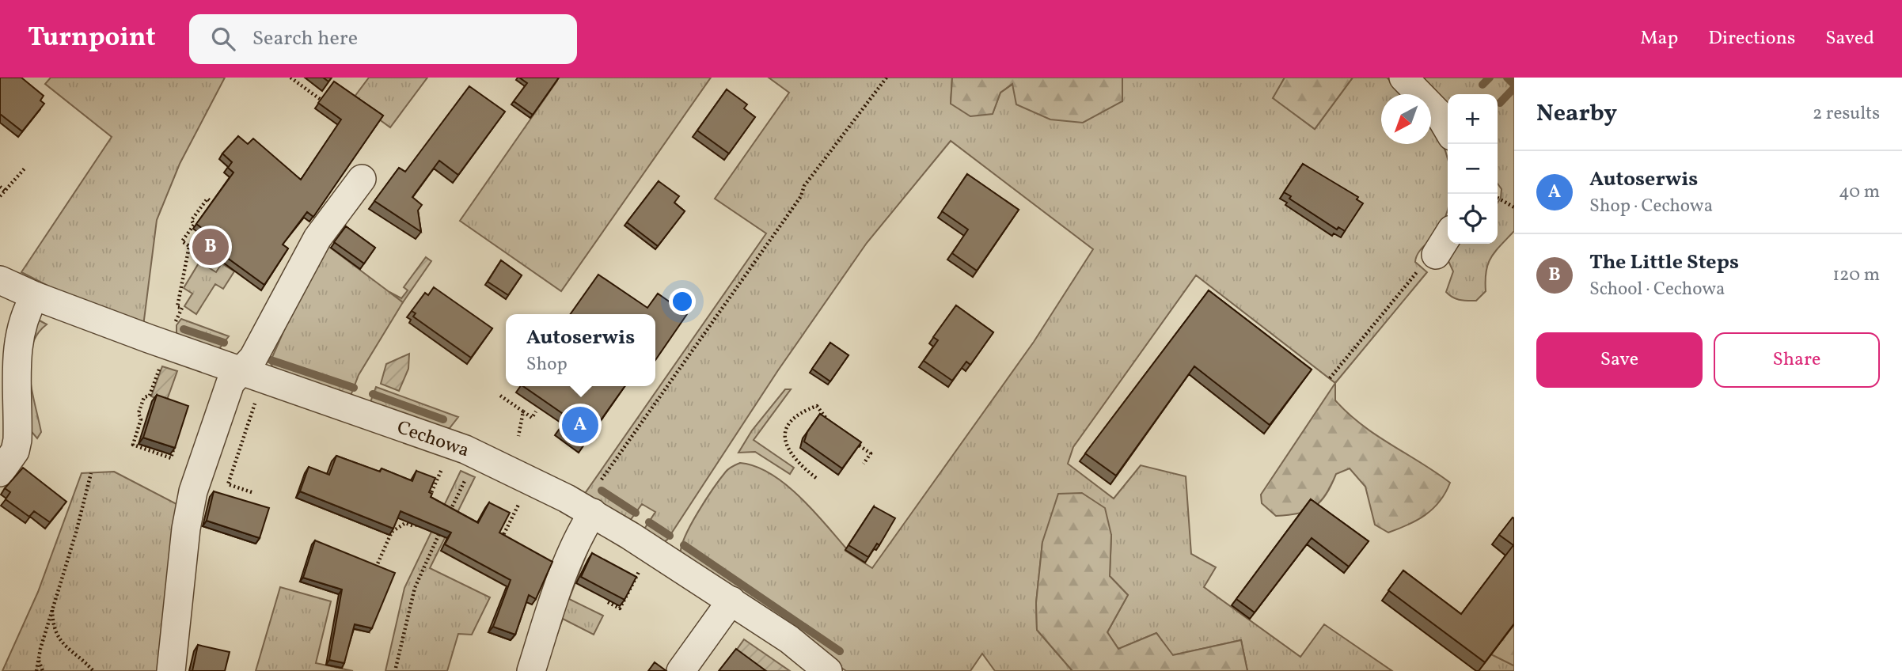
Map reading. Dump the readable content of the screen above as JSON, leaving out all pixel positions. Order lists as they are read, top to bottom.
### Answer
{
  "streets": {
    "street": ["Cechowa"]
  },
  "north": "bottom left",
  "page": {
    "header": "Turnpoint",
    "search": "Search here",
    "nav": ["Map", "Directions", "Saved"],
    "heading": ["Nearby", "2 results"],
    "map_buttons": ["+", "−"],
    "list": [
      {
        "mark": "A",
        "name": "Autoserwis",
        "note": "Shop · Cechowa",
        "value": "40 m"
      },
      {
        "mark": "B",
        "name": "The Little Steps",
        "note": "School · Cechowa",
        "value": "120 m"
      }
    ],
    "pins": ["B", "A"],
    "popup": ["Autoserwis", "Shop"],
    "buttons": ["Save", "Share"]
  }
}
